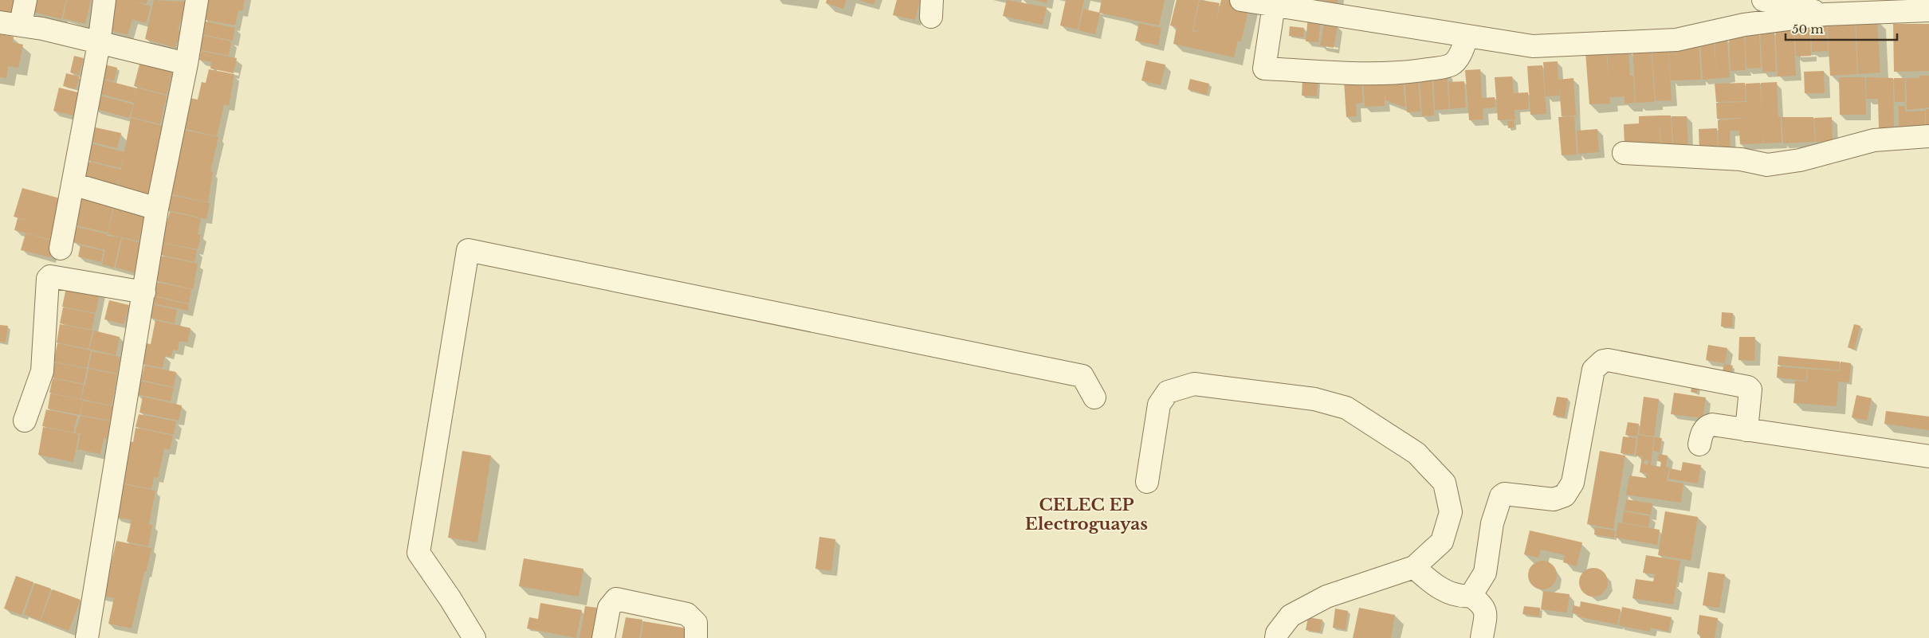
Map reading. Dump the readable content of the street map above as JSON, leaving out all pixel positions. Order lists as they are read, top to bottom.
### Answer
{
  "districts": ["CELEC EP Electroguayas"],
  "scale_bar": "50 m"
}
